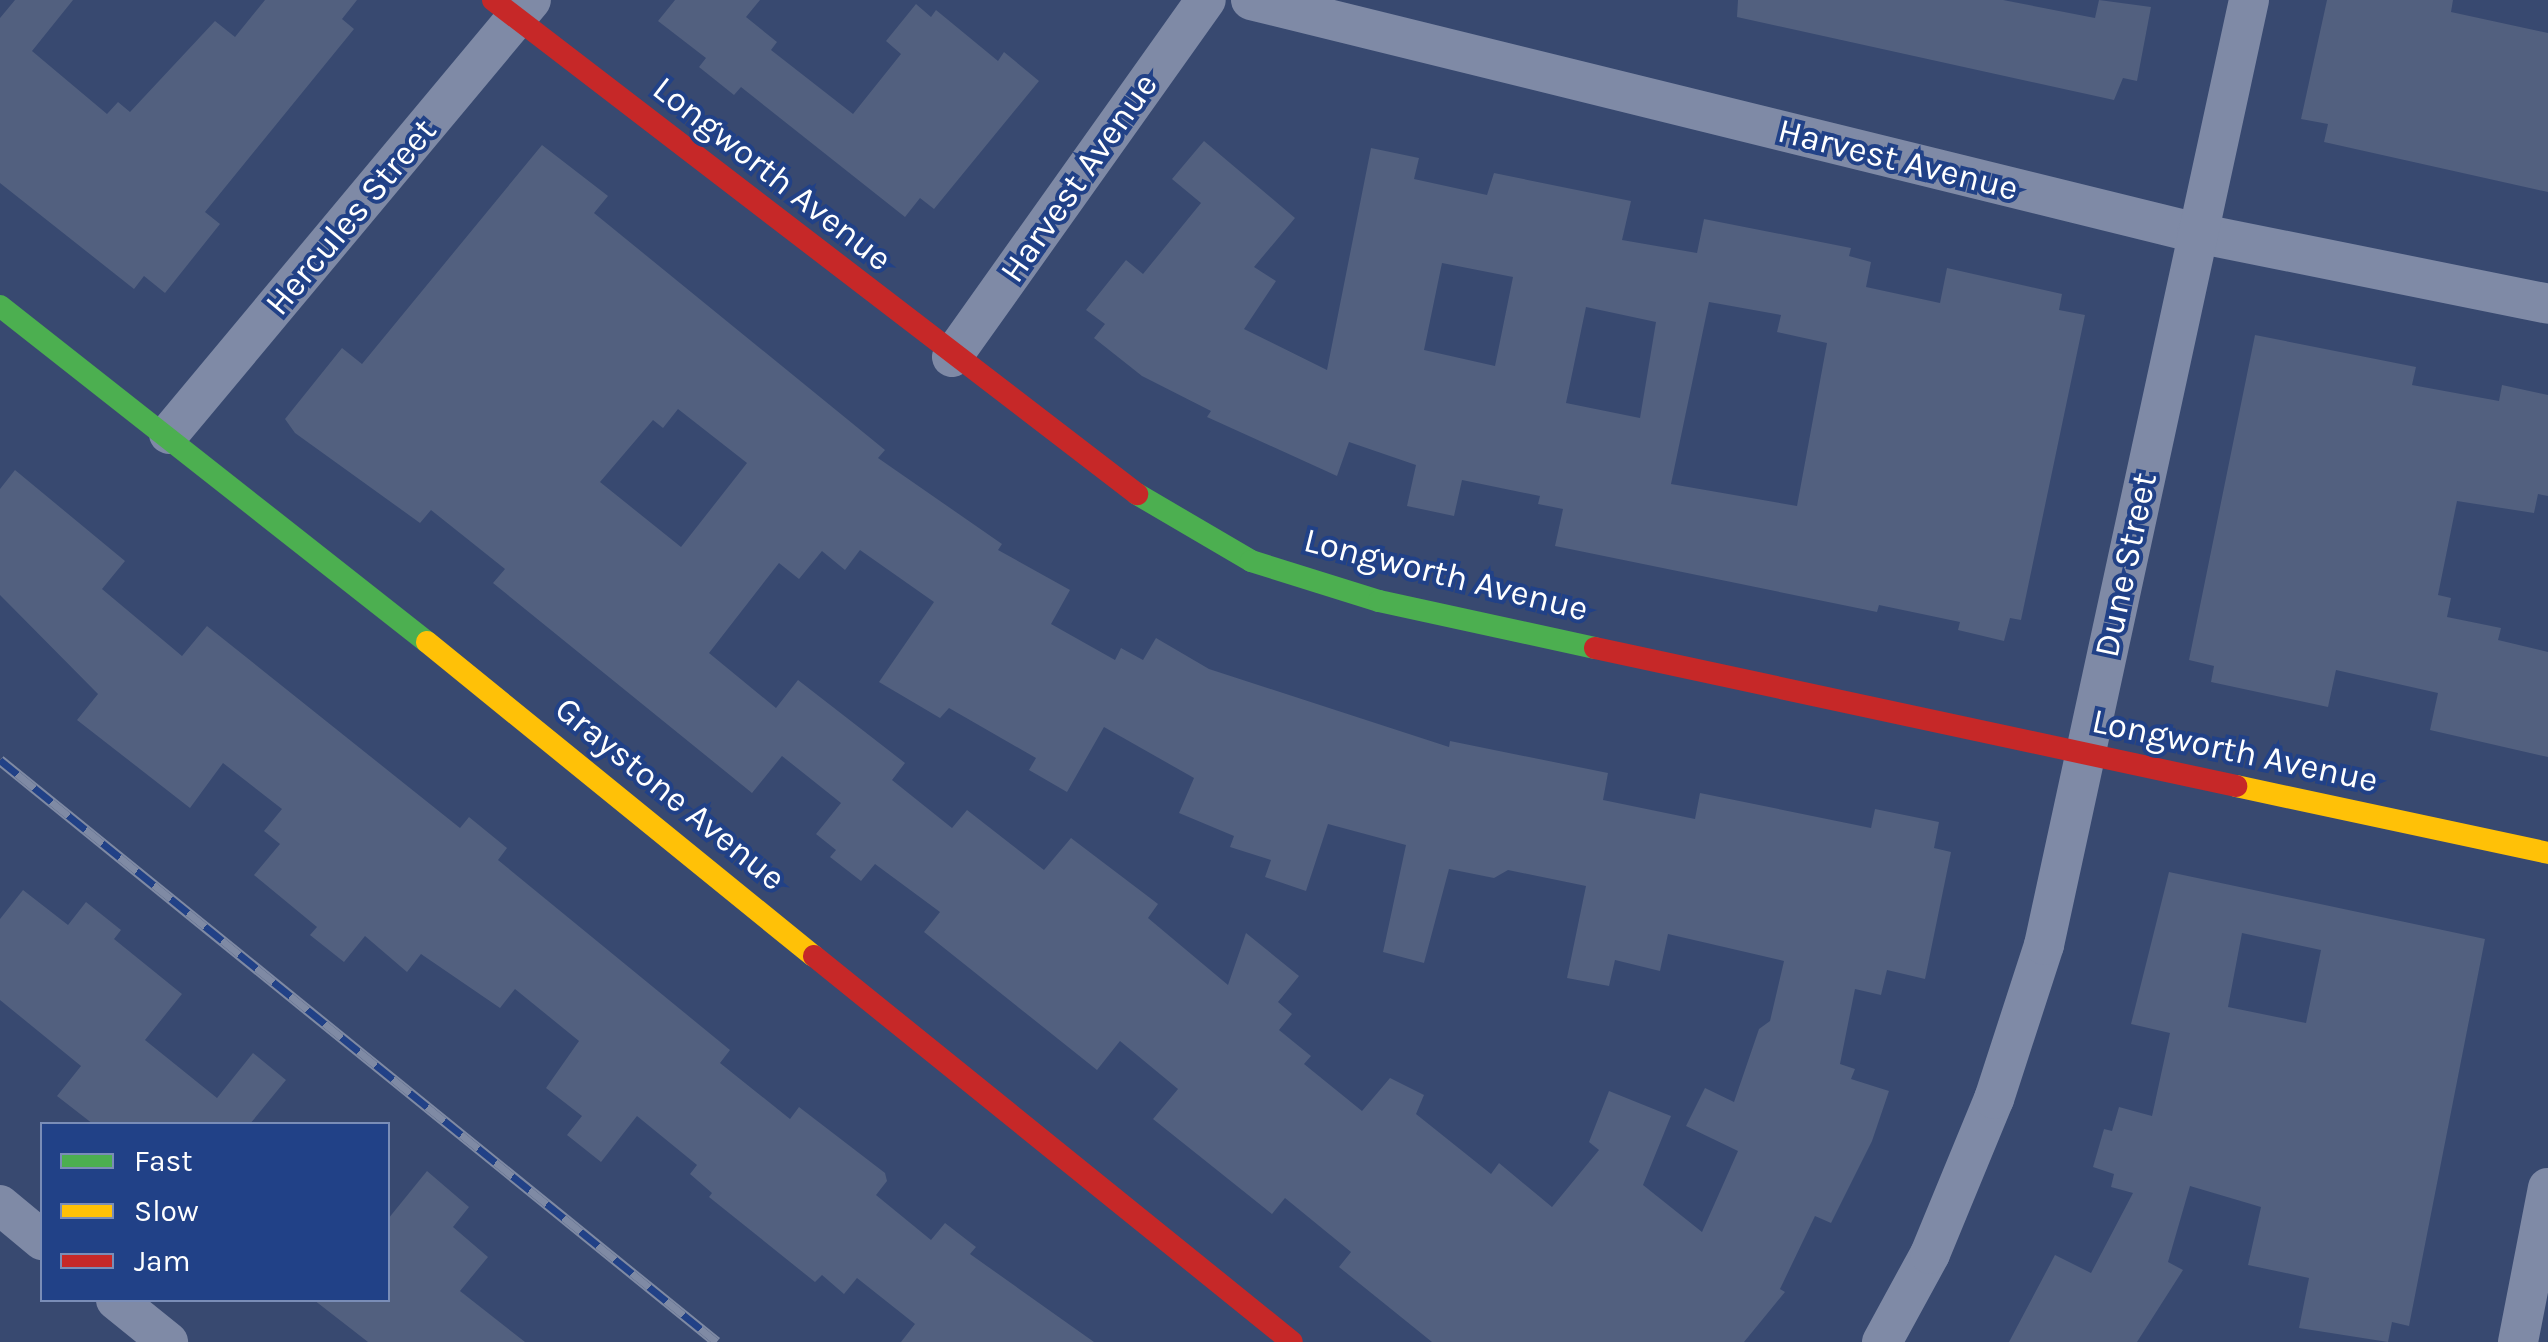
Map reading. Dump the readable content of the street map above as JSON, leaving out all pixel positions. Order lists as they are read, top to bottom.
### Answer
{
  "streets": {
    "street": [
      "Harvest Avenue",
      "Longworth Avenue",
      "Hercules Street",
      "Dune Street",
      "Graystone Avenue"
    ]
  },
  "crossings": [
    ["Harvest Avenue", "Longworth Avenue"],
    ["Harvest Avenue", "Dune Street"],
    ["Longworth Avenue", "Hercules Street"],
    ["Longworth Avenue", "Dune Street"],
    ["Hercules Street", "Graystone Avenue"]
  ],
  "legend": ["Fast", "Slow", "Jam"]
}
